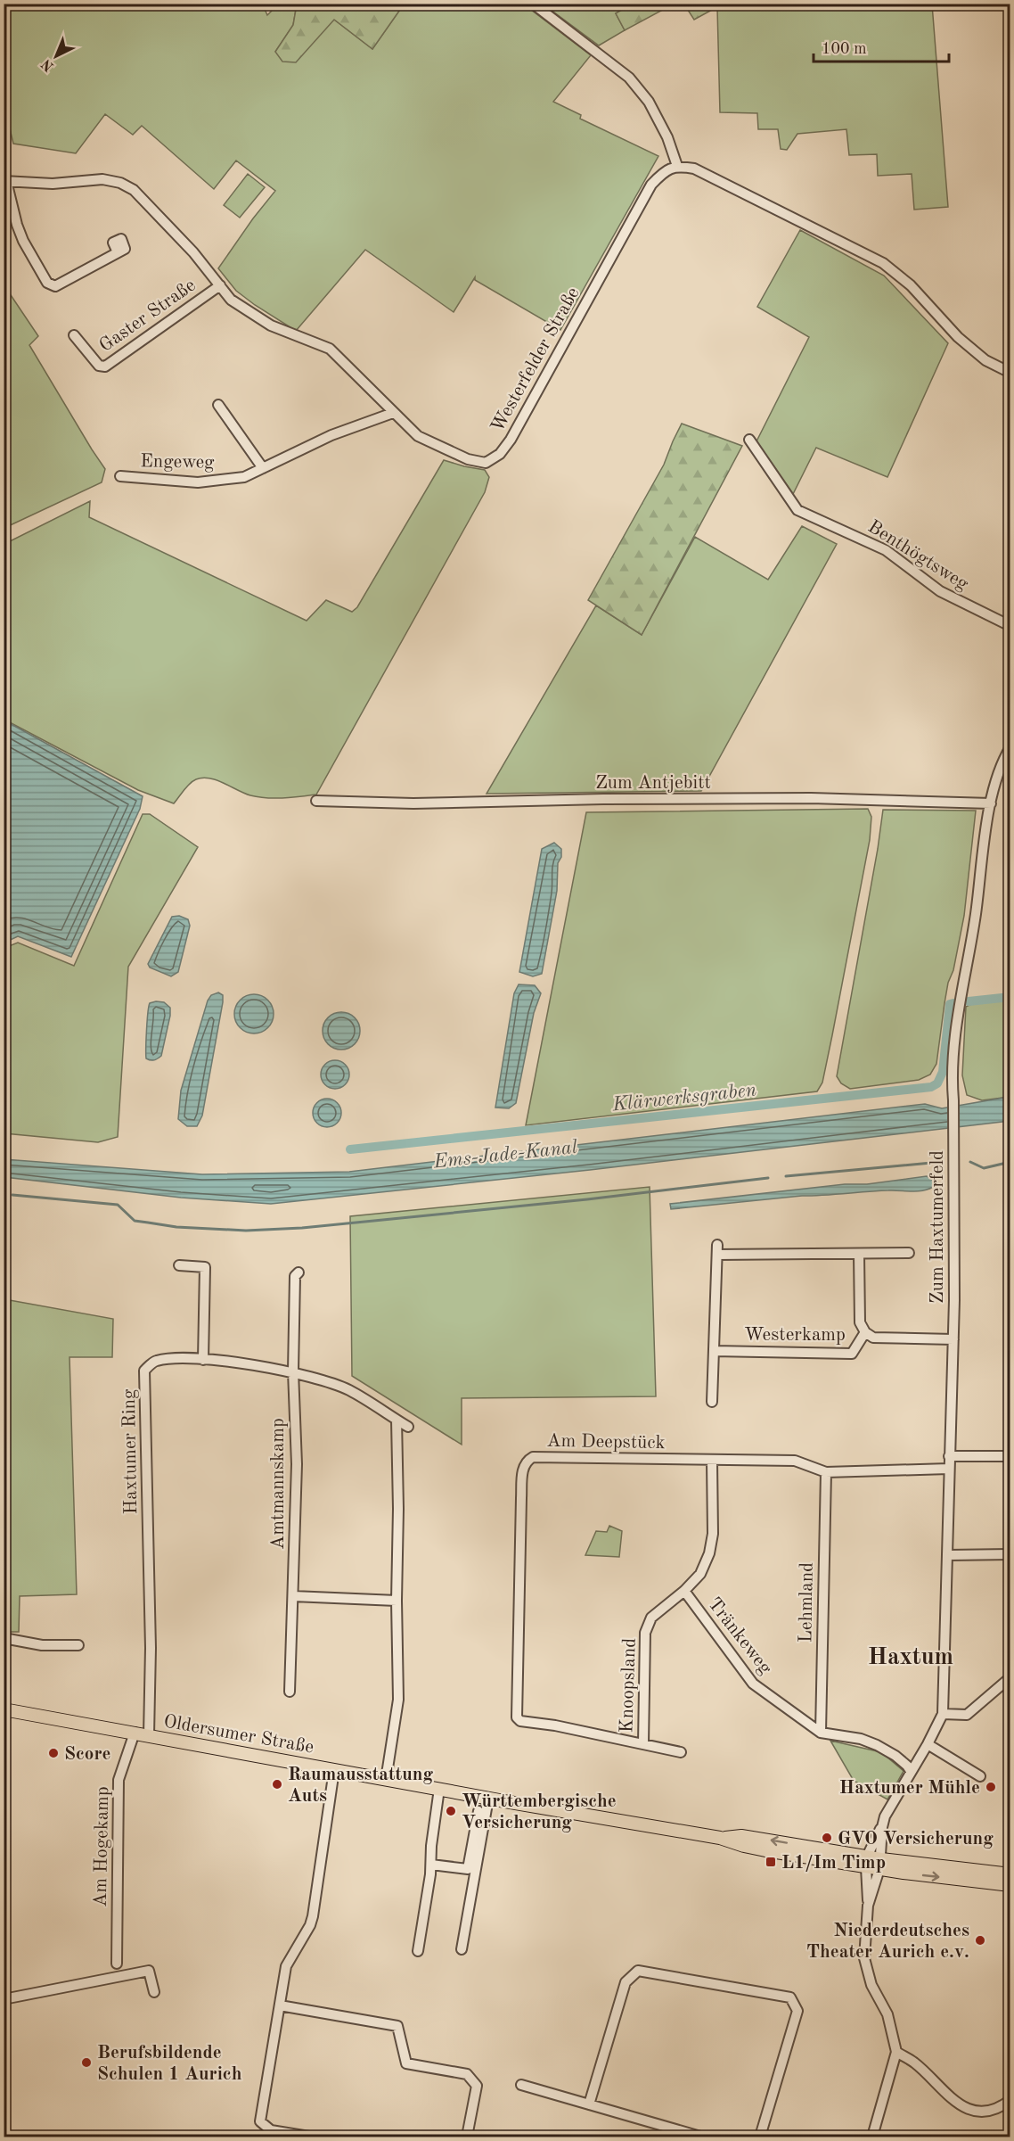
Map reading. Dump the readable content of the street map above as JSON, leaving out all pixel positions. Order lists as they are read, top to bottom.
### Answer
{
  "streets": {
    "main road": ["Oldersumer Straße"],
    "street": [
      "Gaster Straße",
      "Westerfelder Straße",
      "Engeweg",
      "Benthögtsweg",
      "Zum Antjebitt",
      "Zum Haxtumerfeld",
      "Westerkamp",
      "Am Deepstück",
      "Haxtumer Ring",
      "Amtmannskamp",
      "Lehmland",
      "Tränkeweg",
      "Knoopsland",
      "Am Hogekamp"
    ]
  },
  "crossings": [
    ["Gaster Straße", "Westerfelder Straße"],
    ["Westerfelder Straße", "Engeweg"],
    ["Zum Antjebitt", "Zum Haxtumerfeld"],
    ["Zum Haxtumerfeld", "Westerkamp"],
    ["Zum Haxtumerfeld", "Am Deepstück"],
    ["Am Deepstück", "Lehmland"],
    ["Am Deepstück", "Knoopsland"],
    ["Haxtumer Ring", "Amtmannskamp"],
    ["Haxtumer Ring", "Oldersumer Straße"],
    ["Lehmland", "Tränkeweg"],
    ["Tränkeweg", "Knoopsland"],
    ["Oldersumer Straße", "Am Hogekamp"]
  ],
  "districts": ["Haxtum"],
  "water": ["Klärwerksgraben", "Ems-Jade-Kanal"],
  "places": {
    "other": [
      "Score",
      "Raumausstattung Auts",
      "Haxtumer Mühle",
      "Württembergische Versicherung",
      "GVO Versicherung",
      "Niederdeutsches Theater Aurich e.v.",
      "Berufsbildende Schulen 1 Aurich"
    ],
    "transit": ["L1/Im Timp"]
  },
  "scale_bar": "100 m",
  "north": "bottom left"
}
